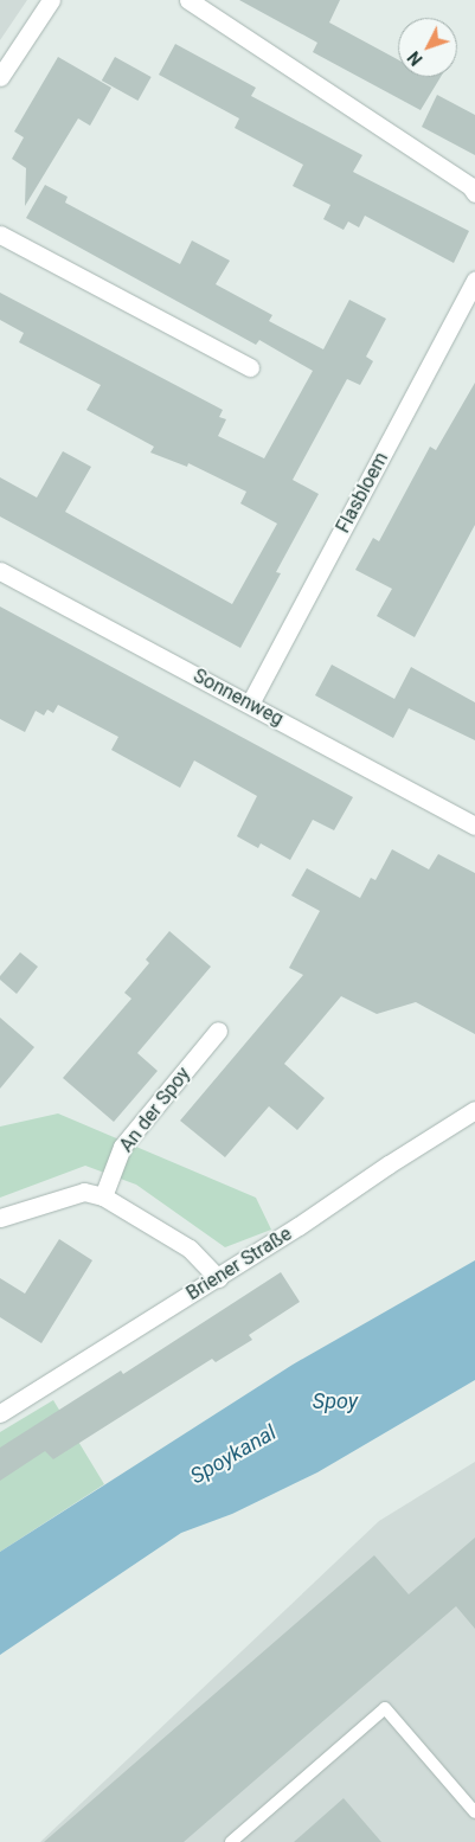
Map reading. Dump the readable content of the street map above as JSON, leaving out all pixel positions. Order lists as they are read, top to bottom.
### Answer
{
  "streets": {
    "street": [
      "Flasbloem",
      "Sonnenweg",
      "An der Spoy",
      "Briener Straße"
    ]
  },
  "crossings": [
    ["Flasbloem", "Sonnenweg"]
  ],
  "water": ["Spoy", "Spoykanal"],
  "north": "bottom left"
}
